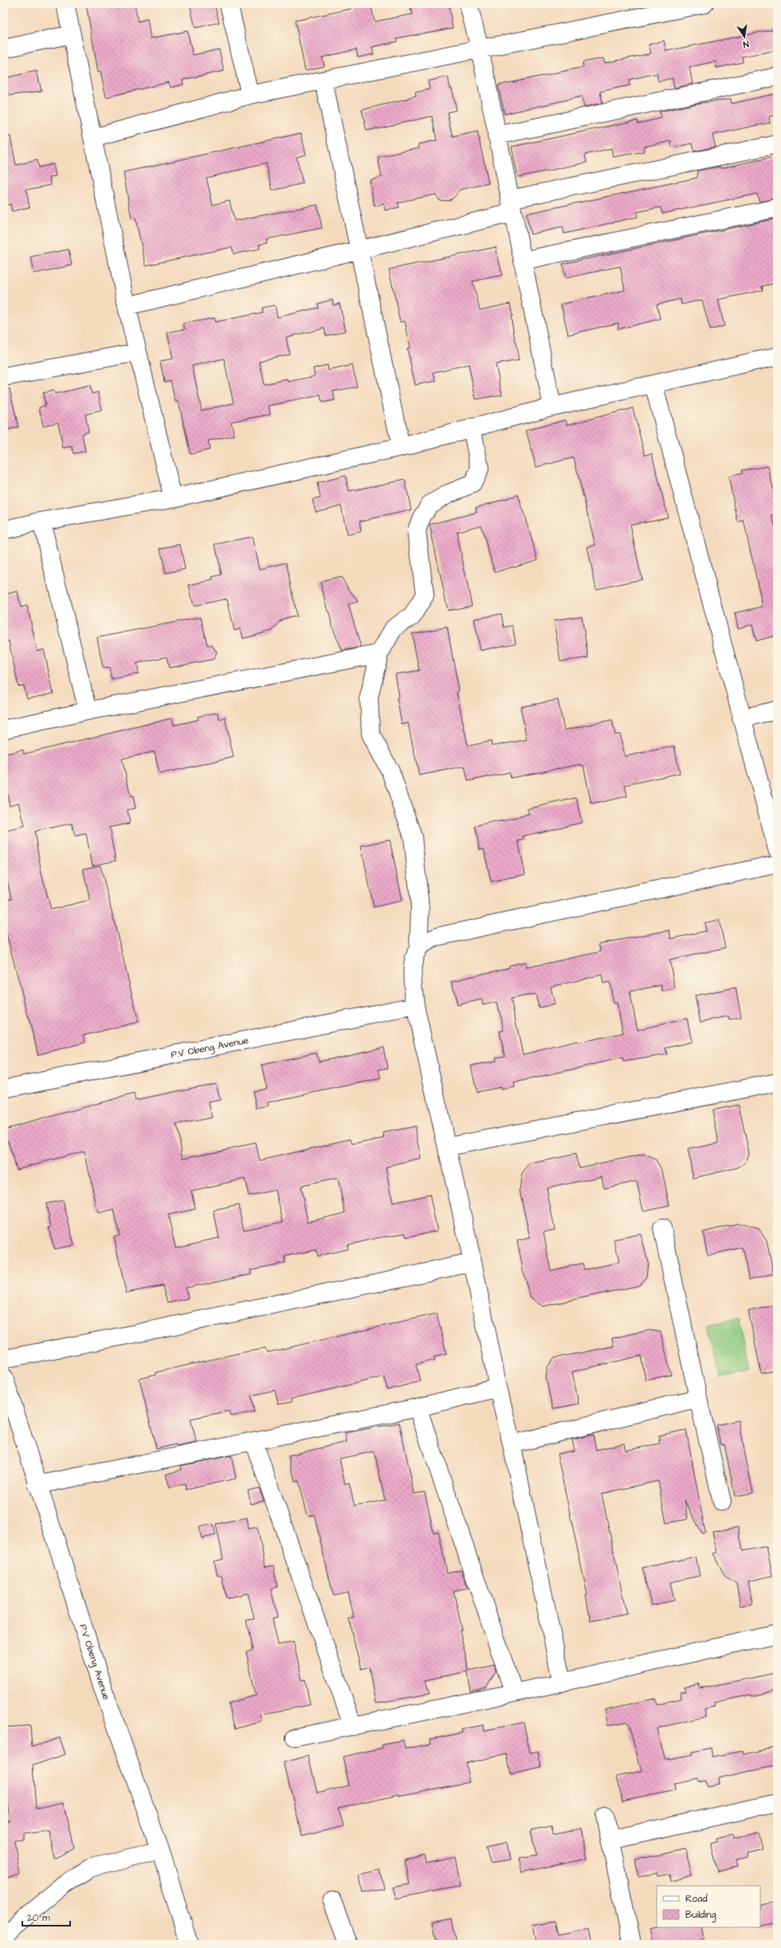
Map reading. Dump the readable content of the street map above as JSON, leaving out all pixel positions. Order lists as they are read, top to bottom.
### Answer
{
  "streets": {
    "street": ["P.V Obeng Avenue"]
  },
  "legend": ["Road", "Building"],
  "scale_bar": "20 m",
  "north": "bottom"
}
